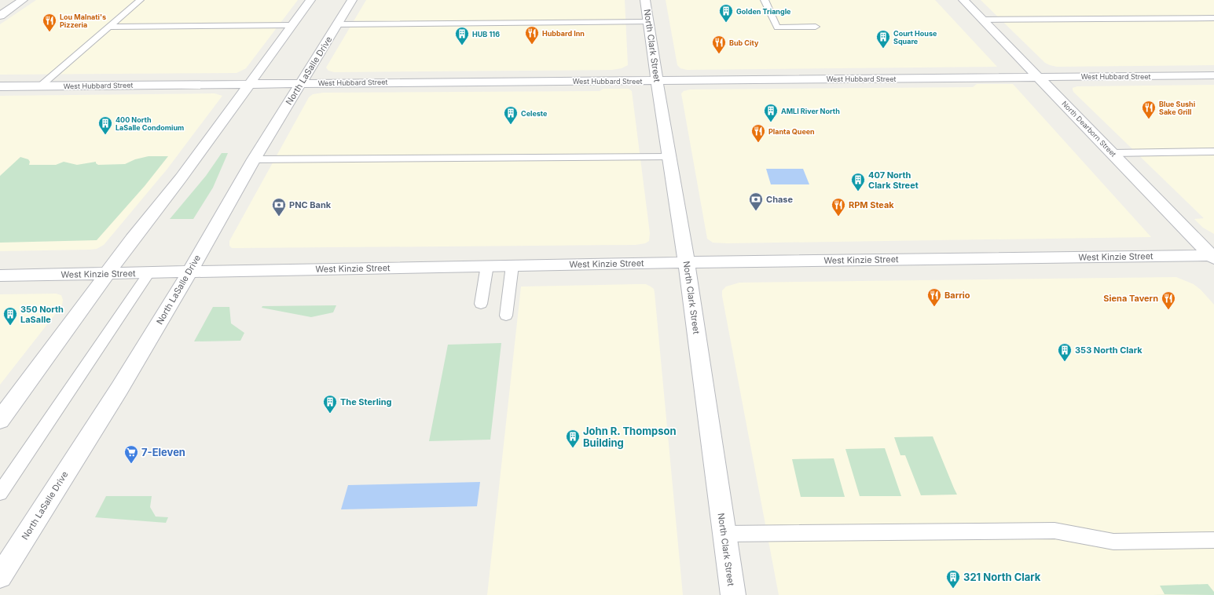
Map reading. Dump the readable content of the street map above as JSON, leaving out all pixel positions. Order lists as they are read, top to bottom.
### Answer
{
  "streets": {
    "main road": [
      "North Clark Street",
      "North LaSalle Drive",
      "West Hubbard Street",
      "North Dearborn Street",
      "West Kinzie Street"
    ]
  },
  "crossings": [
    ["North Clark Street", "West Hubbard Street"],
    ["North Clark Street", "West Kinzie Street"],
    ["North LaSalle Drive", "West Hubbard Street"],
    ["North LaSalle Drive", "West Kinzie Street"],
    ["West Hubbard Street", "North Dearborn Street"],
    ["North Dearborn Street", "West Kinzie Street"]
  ],
  "places": {
    "building": [
      "Golden Triangle",
      "HUB 116",
      "Court House Square",
      "AMLI River North",
      "Celeste",
      "400 North LaSalle Condomium",
      "407 North Clark Street",
      "350 North LaSalle",
      "353 North Clark",
      "The Sterling",
      "John R. Thompson Building",
      "321 North Clark"
    ],
    "restaurant": [
      "Lou Malnati's Pizzeria",
      "Hubbard Inn",
      "Bub City",
      "Blue Sushi Sake Grill",
      "Planta Queen",
      "RPM Steak",
      "Barrio",
      "Siena Tavern"
    ],
    "bank": ["Chase", "PNC Bank"],
    "supermarket": ["7-Eleven"]
  }
}
